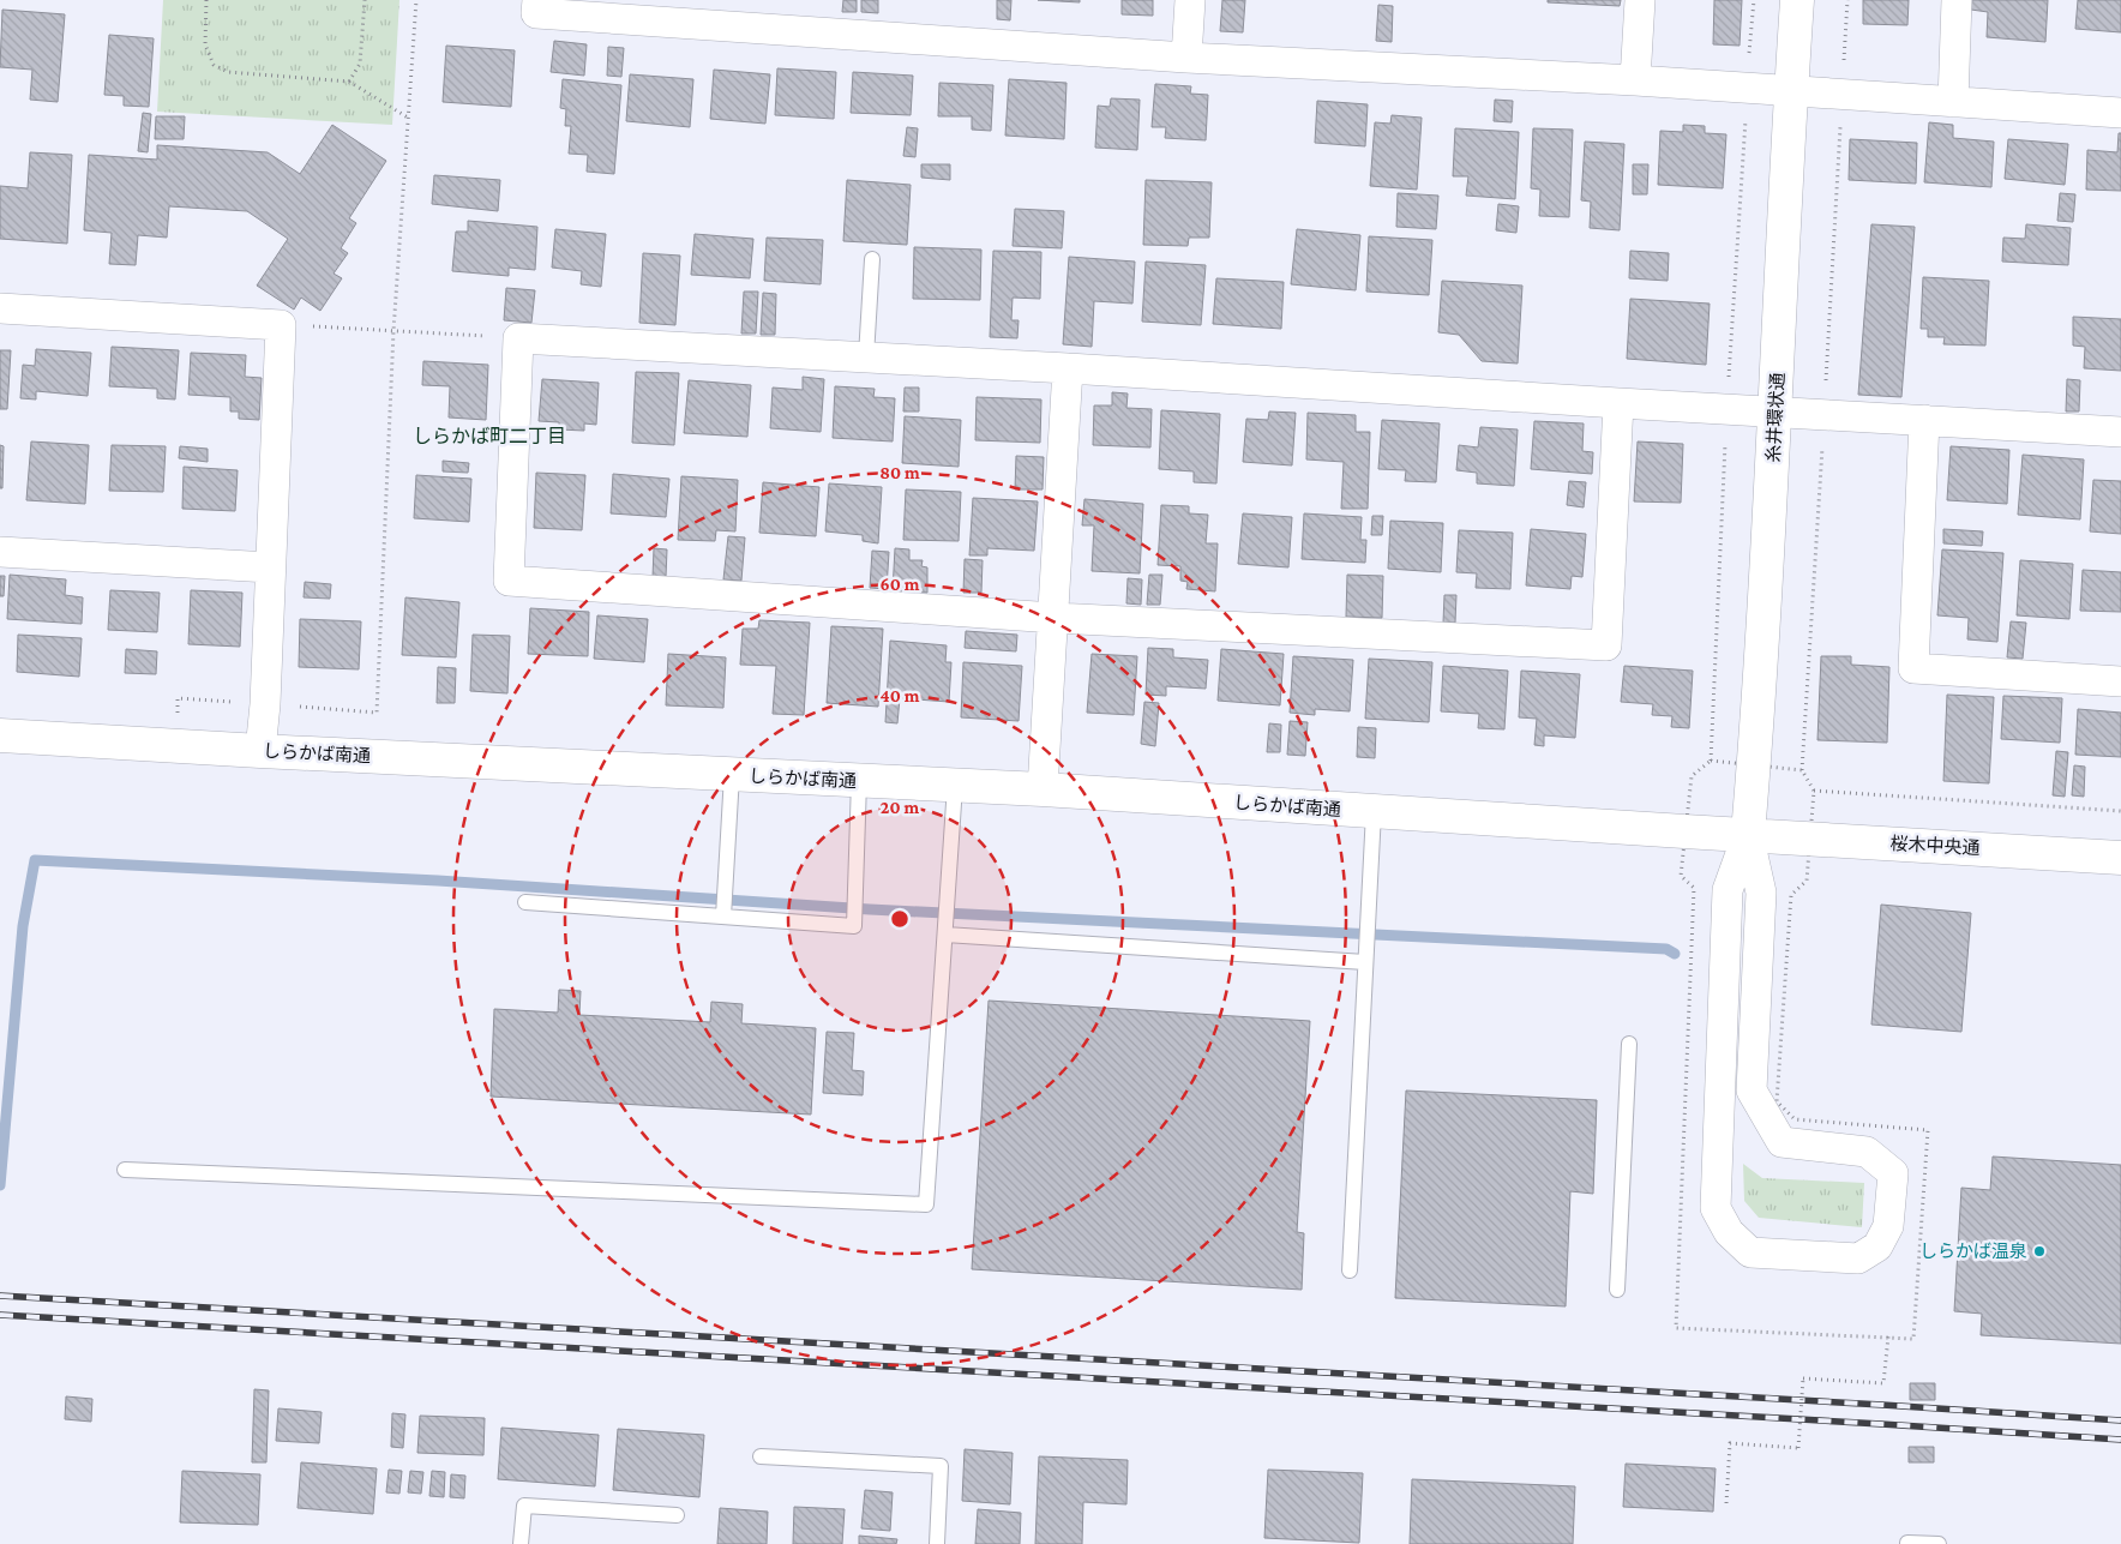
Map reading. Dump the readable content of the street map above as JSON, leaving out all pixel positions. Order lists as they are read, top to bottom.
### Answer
{
  "streets": {
    "street": ["糸井環状通", "しらかば南通", "桜木中央通"]
  },
  "crossings": [
    ["糸井環状通", "しらかば南通"],
    ["糸井環状通", "桜木中央通"],
    ["しらかば南通", "桜木中央通"]
  ],
  "districts": ["しらかば町二丁目"],
  "places": ["しらかば温泉"],
  "rings": [
    "80 m",
    "60 m",
    "40 m",
    "20 m"
  ]
}
